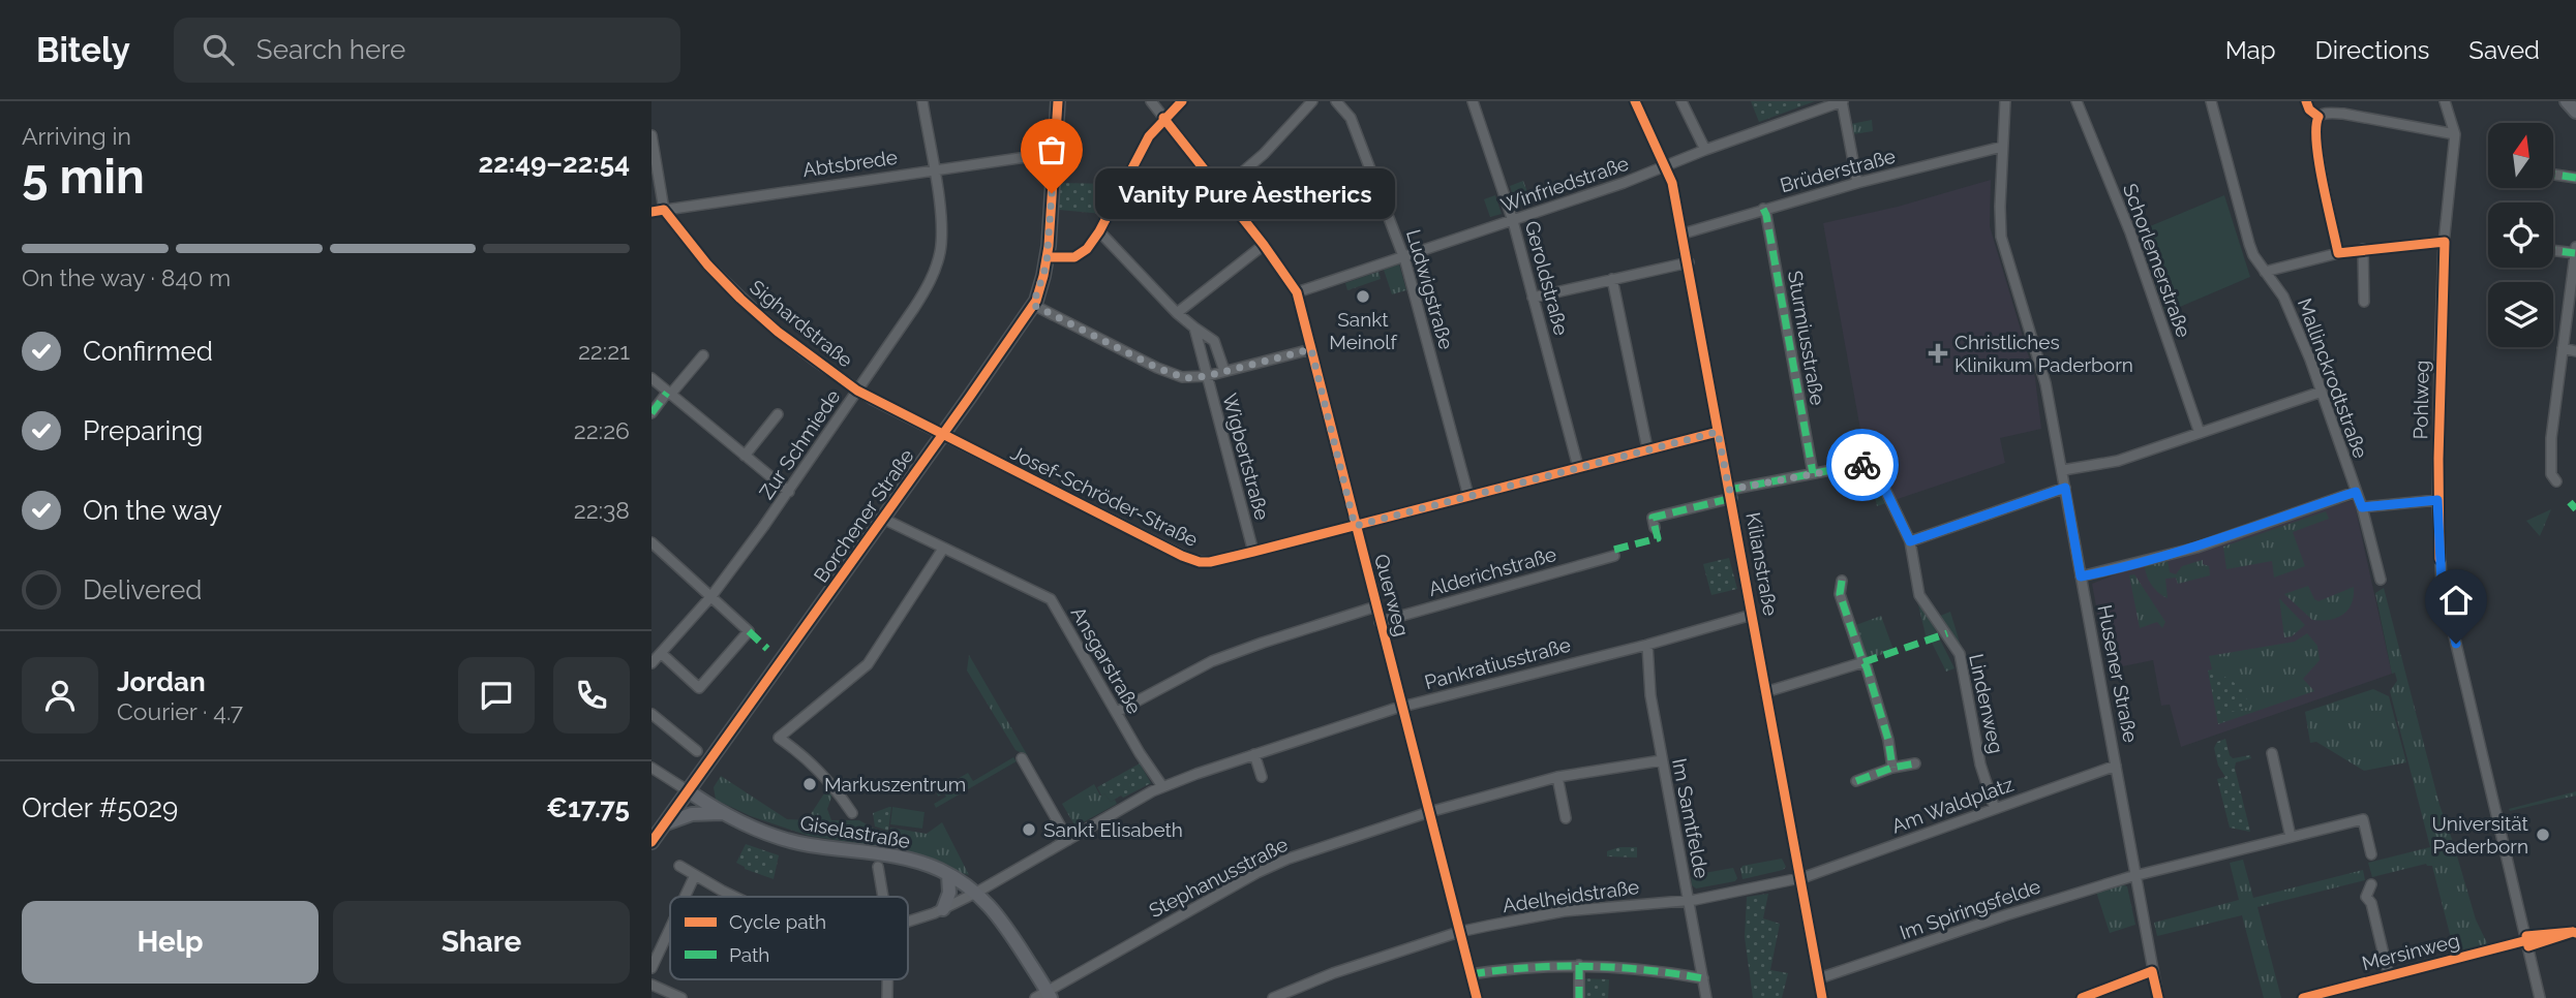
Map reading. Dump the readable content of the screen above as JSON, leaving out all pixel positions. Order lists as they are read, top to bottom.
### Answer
{
  "streets": {
    "main road": ["Borchener Straße", "Giselastraße"],
    "street": [
      "Abtsbrede",
      "Brüderstraße",
      "Winfriedstraße",
      "Schorlemerstraße",
      "Geroldstraße",
      "Ludwigstraße",
      "Sighardstraße",
      "Sturmiusstraße",
      "Mallinckrodtstraße",
      "Pohlweg",
      "Zur Schmiede",
      "Wigbertstraße",
      "Josef-Schröder-Straße",
      "Kilianstraße",
      "Alderichstraße",
      "Querweg",
      "Ansgarstraße",
      "Pankratiusstraße",
      "Husener Straße",
      "Lindenweg",
      "Am Waldplatz",
      "Im Samtfelde",
      "Stephanusstraße",
      "Adelheidstraße",
      "Im Spiringsfelde",
      "Mersinweg"
    ]
  },
  "crossings": [
    ["Abtsbrede", "Sighardstraße"],
    ["Abtsbrede", "Zur Schmiede"],
    ["Abtsbrede", "Borchener Straße"],
    ["Brüderstraße", "Sturmiusstraße"],
    ["Brüderstraße", "Kilianstraße"],
    ["Brüderstraße", "Husener Straße"],
    ["Winfriedstraße", "Geroldstraße"],
    ["Winfriedstraße", "Ludwigstraße"],
    ["Winfriedstraße", "Kilianstraße"],
    ["Winfriedstraße", "Querweg"],
    ["Geroldstraße", "Josef-Schröder-Straße"],
    ["Ludwigstraße", "Josef-Schröder-Straße"],
    ["Sighardstraße", "Zur Schmiede"],
    ["Sighardstraße", "Josef-Schröder-Straße"],
    ["Sighardstraße", "Borchener Straße"],
    ["Sturmiusstraße", "Lindenweg"],
    ["Pohlweg", "Mersinweg"],
    ["Wigbertstraße", "Josef-Schröder-Straße"],
    ["Josef-Schröder-Straße", "Borchener Straße"],
    ["Josef-Schröder-Straße", "Kilianstraße"],
    ["Josef-Schröder-Straße", "Querweg"],
    ["Borchener Straße", "Ansgarstraße"],
    ["Borchener Straße", "Giselastraße"],
    ["Kilianstraße", "Pankratiusstraße"],
    ["Kilianstraße", "Lindenweg"],
    ["Kilianstraße", "Am Waldplatz"],
    ["Kilianstraße", "Im Spiringsfelde"],
    ["Alderichstraße", "Querweg"],
    ["Querweg", "Pankratiusstraße"],
    ["Querweg", "Stephanusstraße"],
    ["Querweg", "Adelheidstraße"],
    ["Ansgarstraße", "Pankratiusstraße"],
    ["Pankratiusstraße", "Im Samtfelde"],
    ["Pankratiusstraße", "Giselastraße"],
    ["Husener Straße", "Am Waldplatz"],
    ["Husener Straße", "Im Spiringsfelde"],
    ["Lindenweg", "Am Waldplatz"],
    ["Am Waldplatz", "Im Samtfelde"],
    ["Am Waldplatz", "Adelheidstraße"],
    ["Im Samtfelde", "Stephanusstraße"],
    ["Im Samtfelde", "Adelheidstraße"],
    ["Giselastraße", "Stephanusstraße"]
  ],
  "places": {
    "other": [
      "Vanity Pure Àestherics",
      "Sankt Meinolf",
      "Markuszentrum",
      "Sankt Elisabeth",
      "Universität Paderborn"
    ],
    "health": ["Christliches Klinikum Paderborn"]
  },
  "legend": ["Cycle path", "Path"],
  "north": "top",
  "page": {
    "header": "Bitely",
    "search": "Search here",
    "nav": ["Map", "Directions", "Saved"],
    "heading": ["5 min", "Arriving in", "22:49–22:54"],
    "panel": [
      "Jordan",
      "Courier · 4.7",
      "Order #5029",
      "€17.75"
    ],
    "bubble": "Vanity Pure Àestherics",
    "bar": "On the way · 840 m",
    "list": [
      ["Confirmed", "22:21"],
      ["Preparing", "22:26"],
      ["On the way", "22:38"],
      "Delivered"
    ],
    "buttons": ["Help", "Share"]
  }
}
